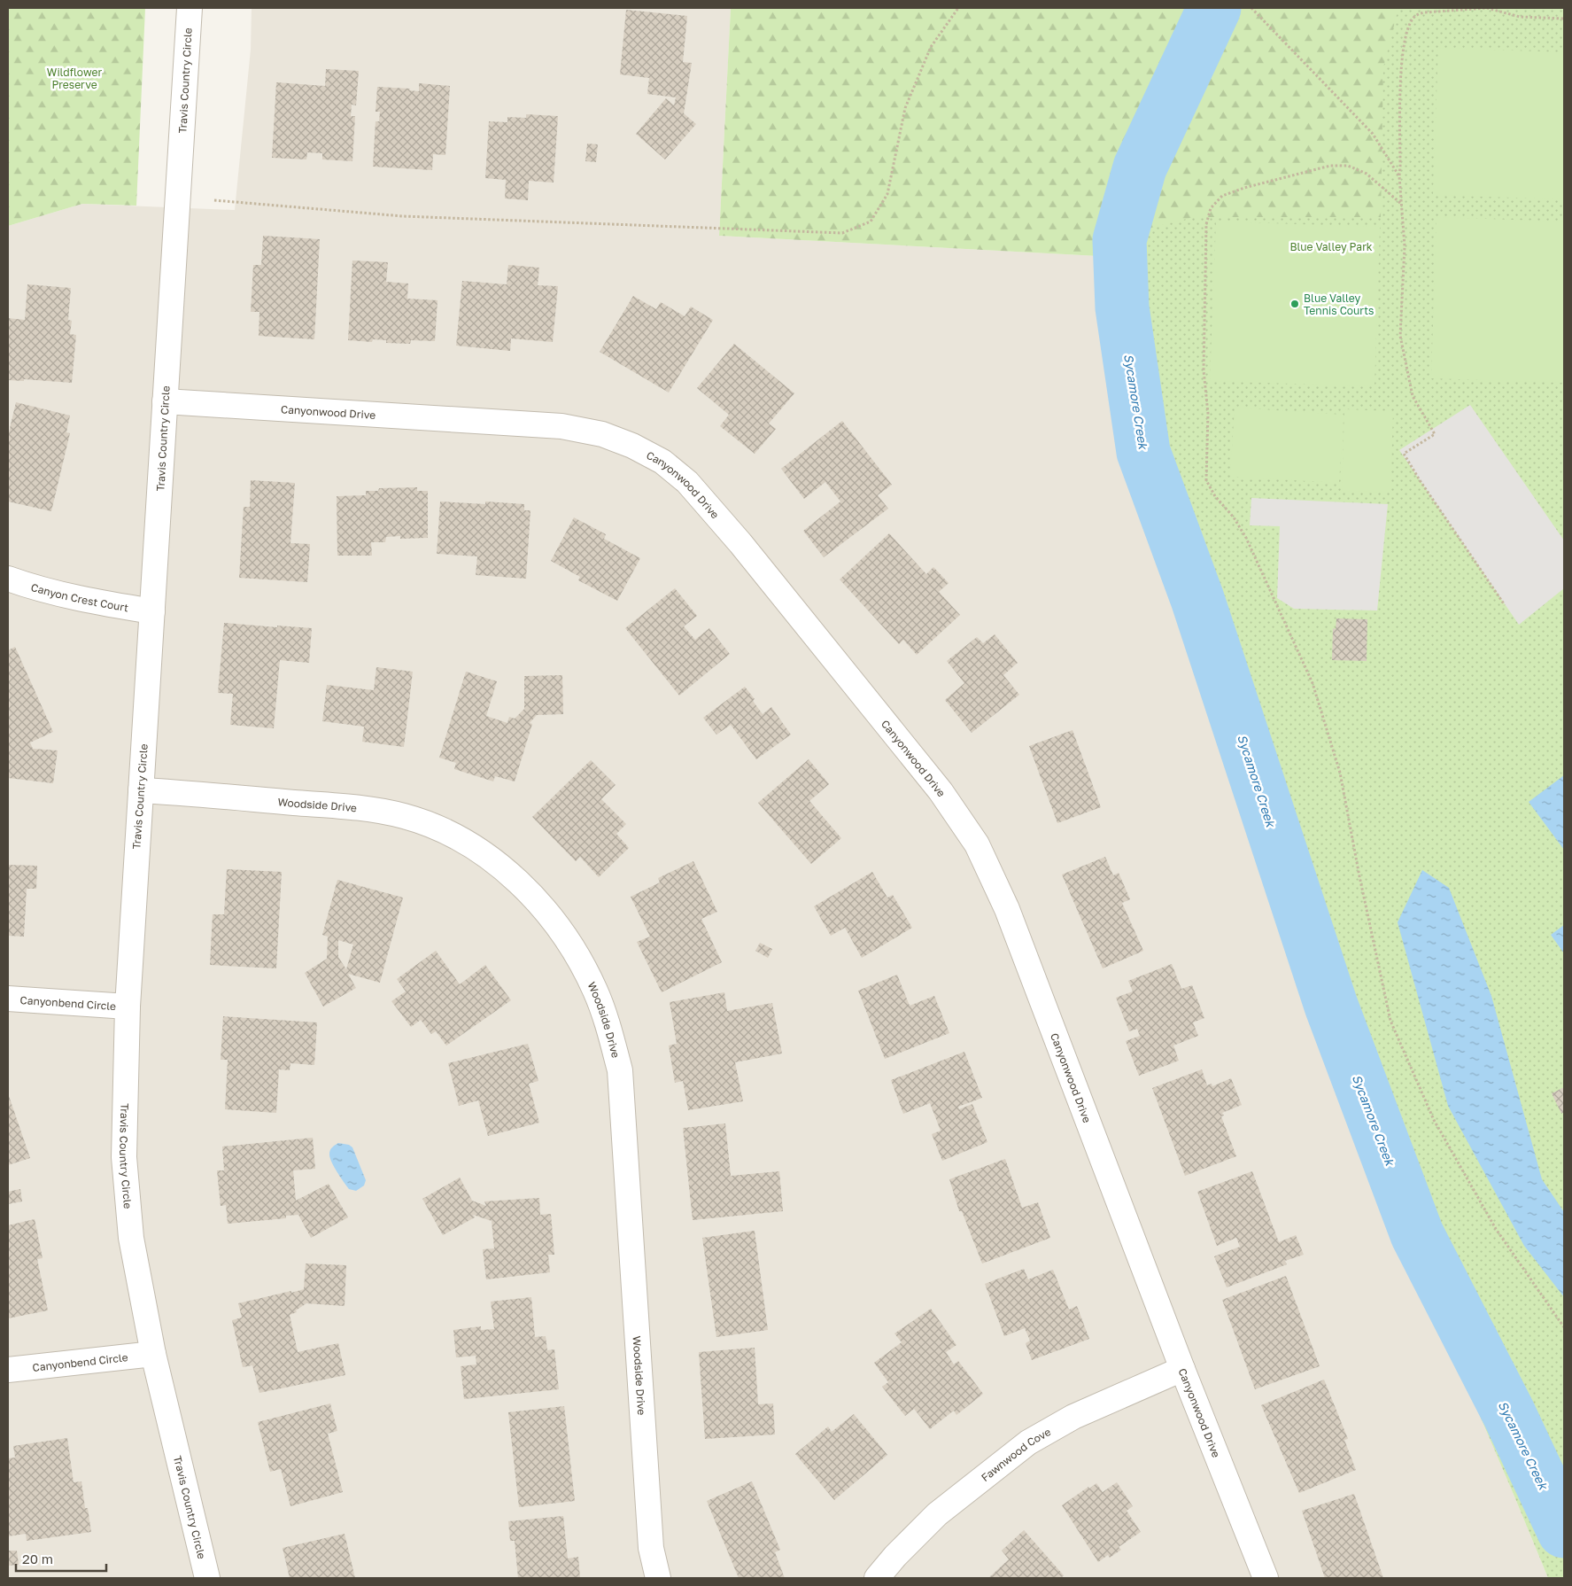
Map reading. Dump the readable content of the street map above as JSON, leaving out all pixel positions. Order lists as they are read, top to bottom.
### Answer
{
  "streets": {
    "street": [
      "Travis Country Circle",
      "Canyonwood Drive",
      "Canyon Crest Court",
      "Woodside Drive",
      "Canyonbend Circle",
      "Fawnwood Cove"
    ]
  },
  "crossings": [
    ["Travis Country Circle", "Canyonwood Drive"],
    ["Travis Country Circle", "Canyon Crest Court"],
    ["Travis Country Circle", "Woodside Drive"],
    ["Travis Country Circle", "Canyonbend Circle"],
    ["Canyonwood Drive", "Fawnwood Cove"]
  ],
  "water": ["Sycamore Creek"],
  "parks": ["Wildflower Preserve", "Blue Valley Park"],
  "places": ["Blue Valley Tennis Courts"],
  "scale_bar": "20 m"
}
